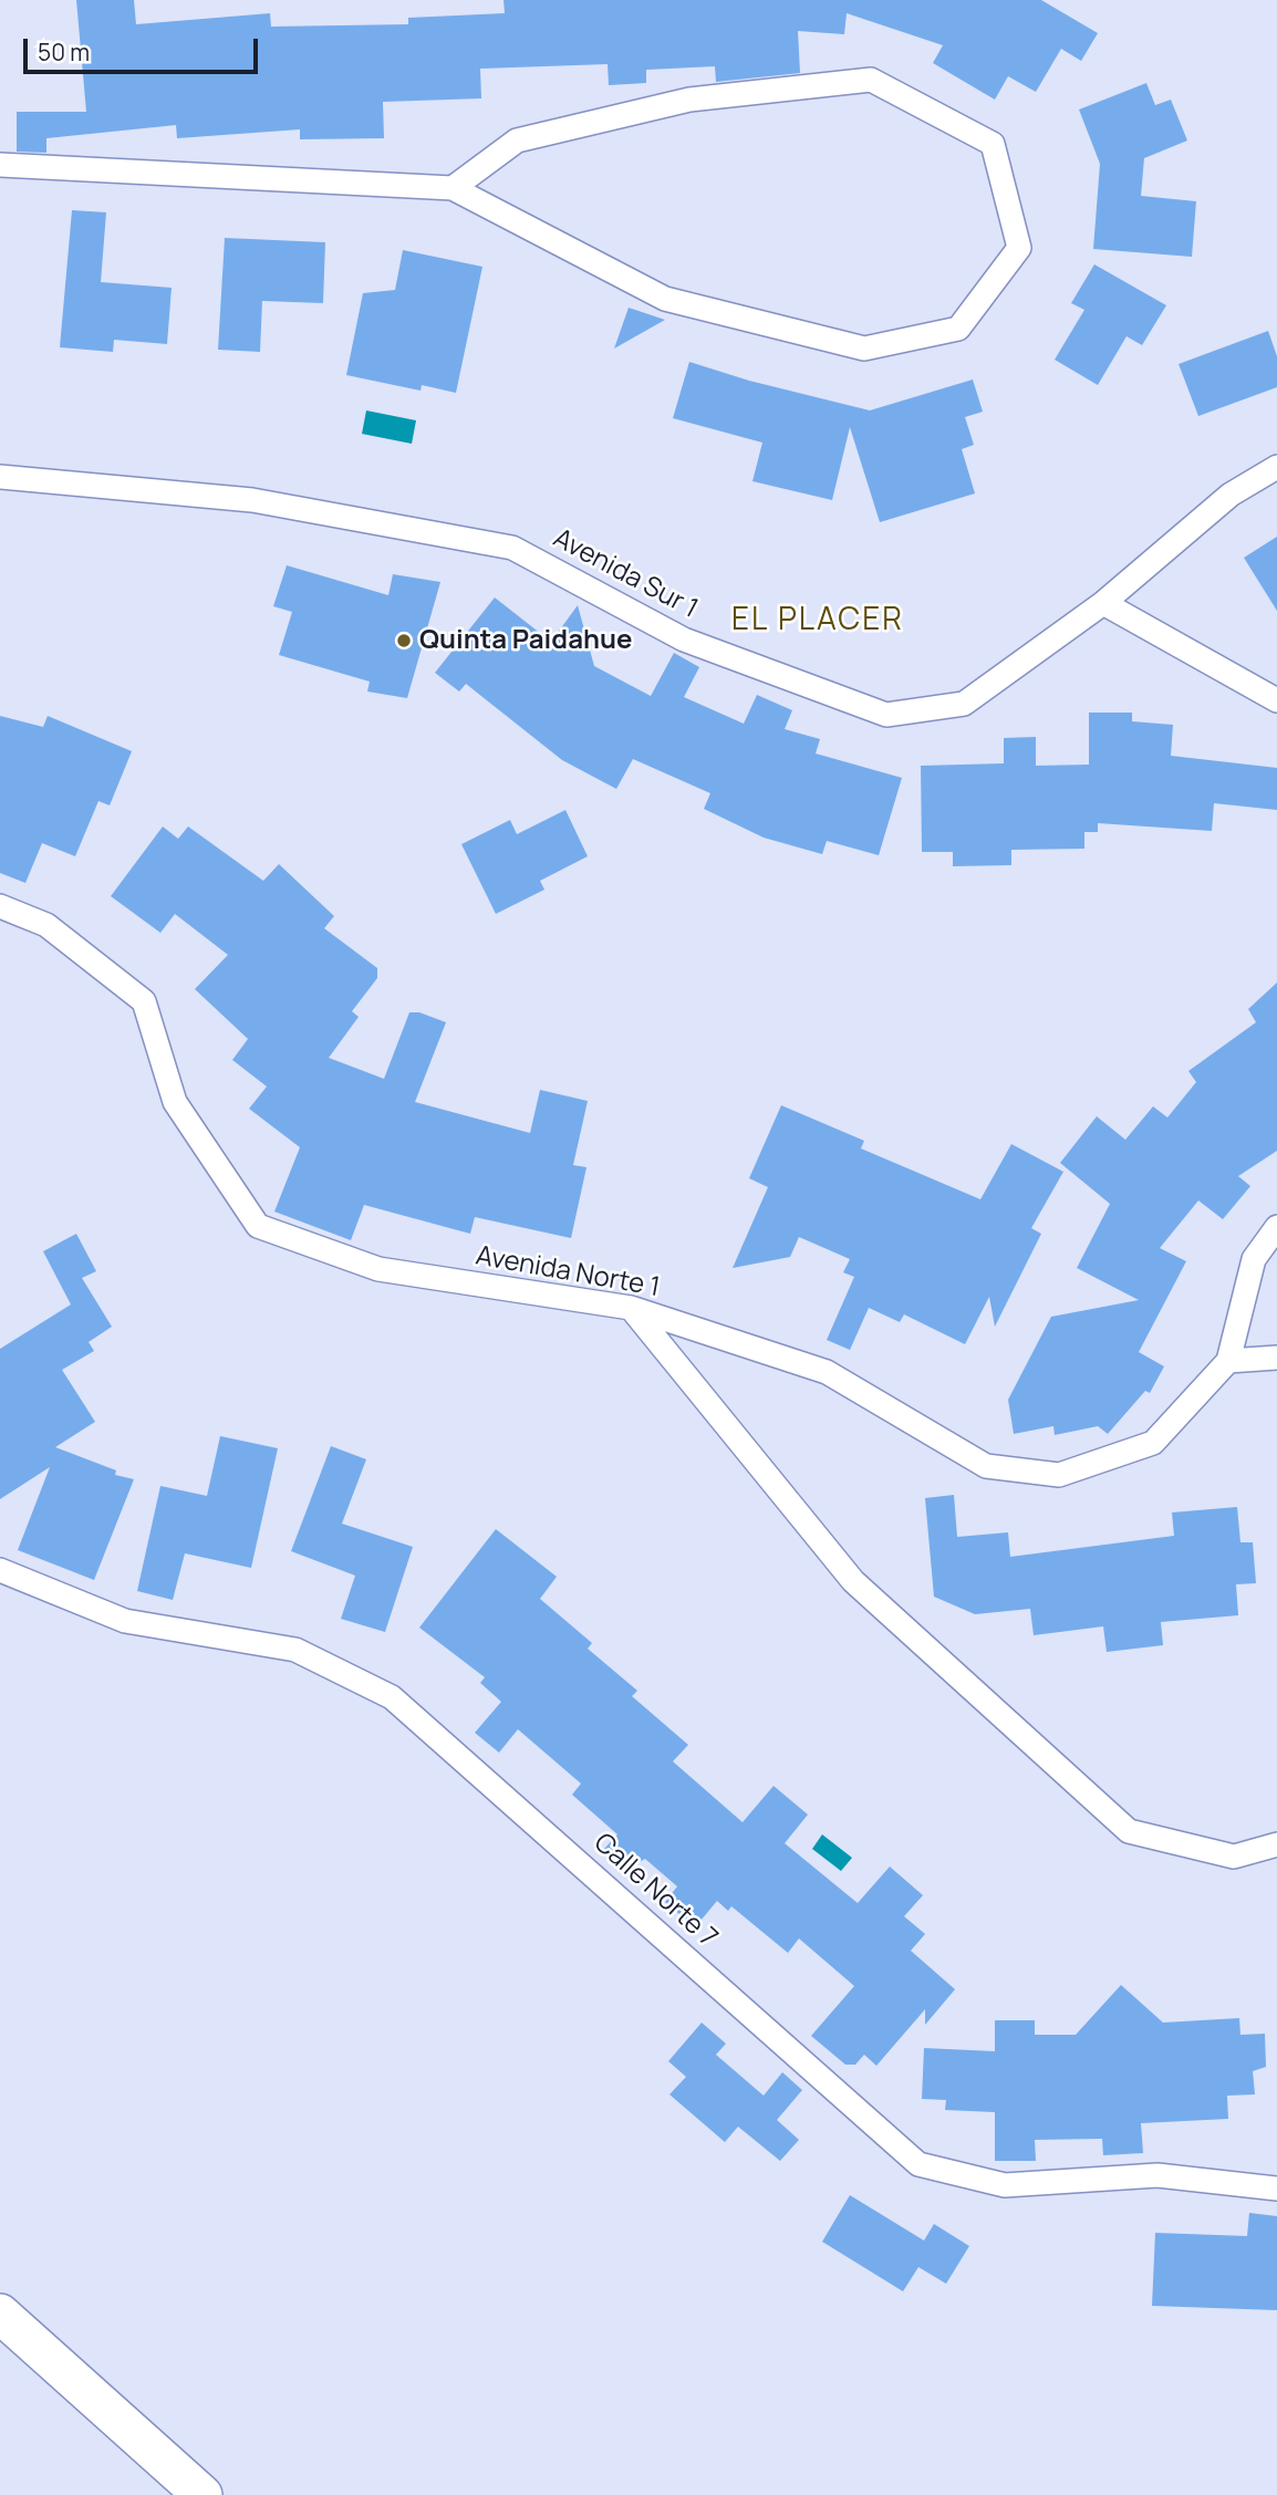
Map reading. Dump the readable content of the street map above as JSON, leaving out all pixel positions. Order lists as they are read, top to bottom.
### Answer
{
  "streets": {
    "street": ["Avenida Sur 1", "Avenida Norte 1", "Calle Norte 7"]
  },
  "districts": ["EL PLACER"],
  "places": ["Quinta Paidahue"],
  "scale_bar": "50 m"
}
